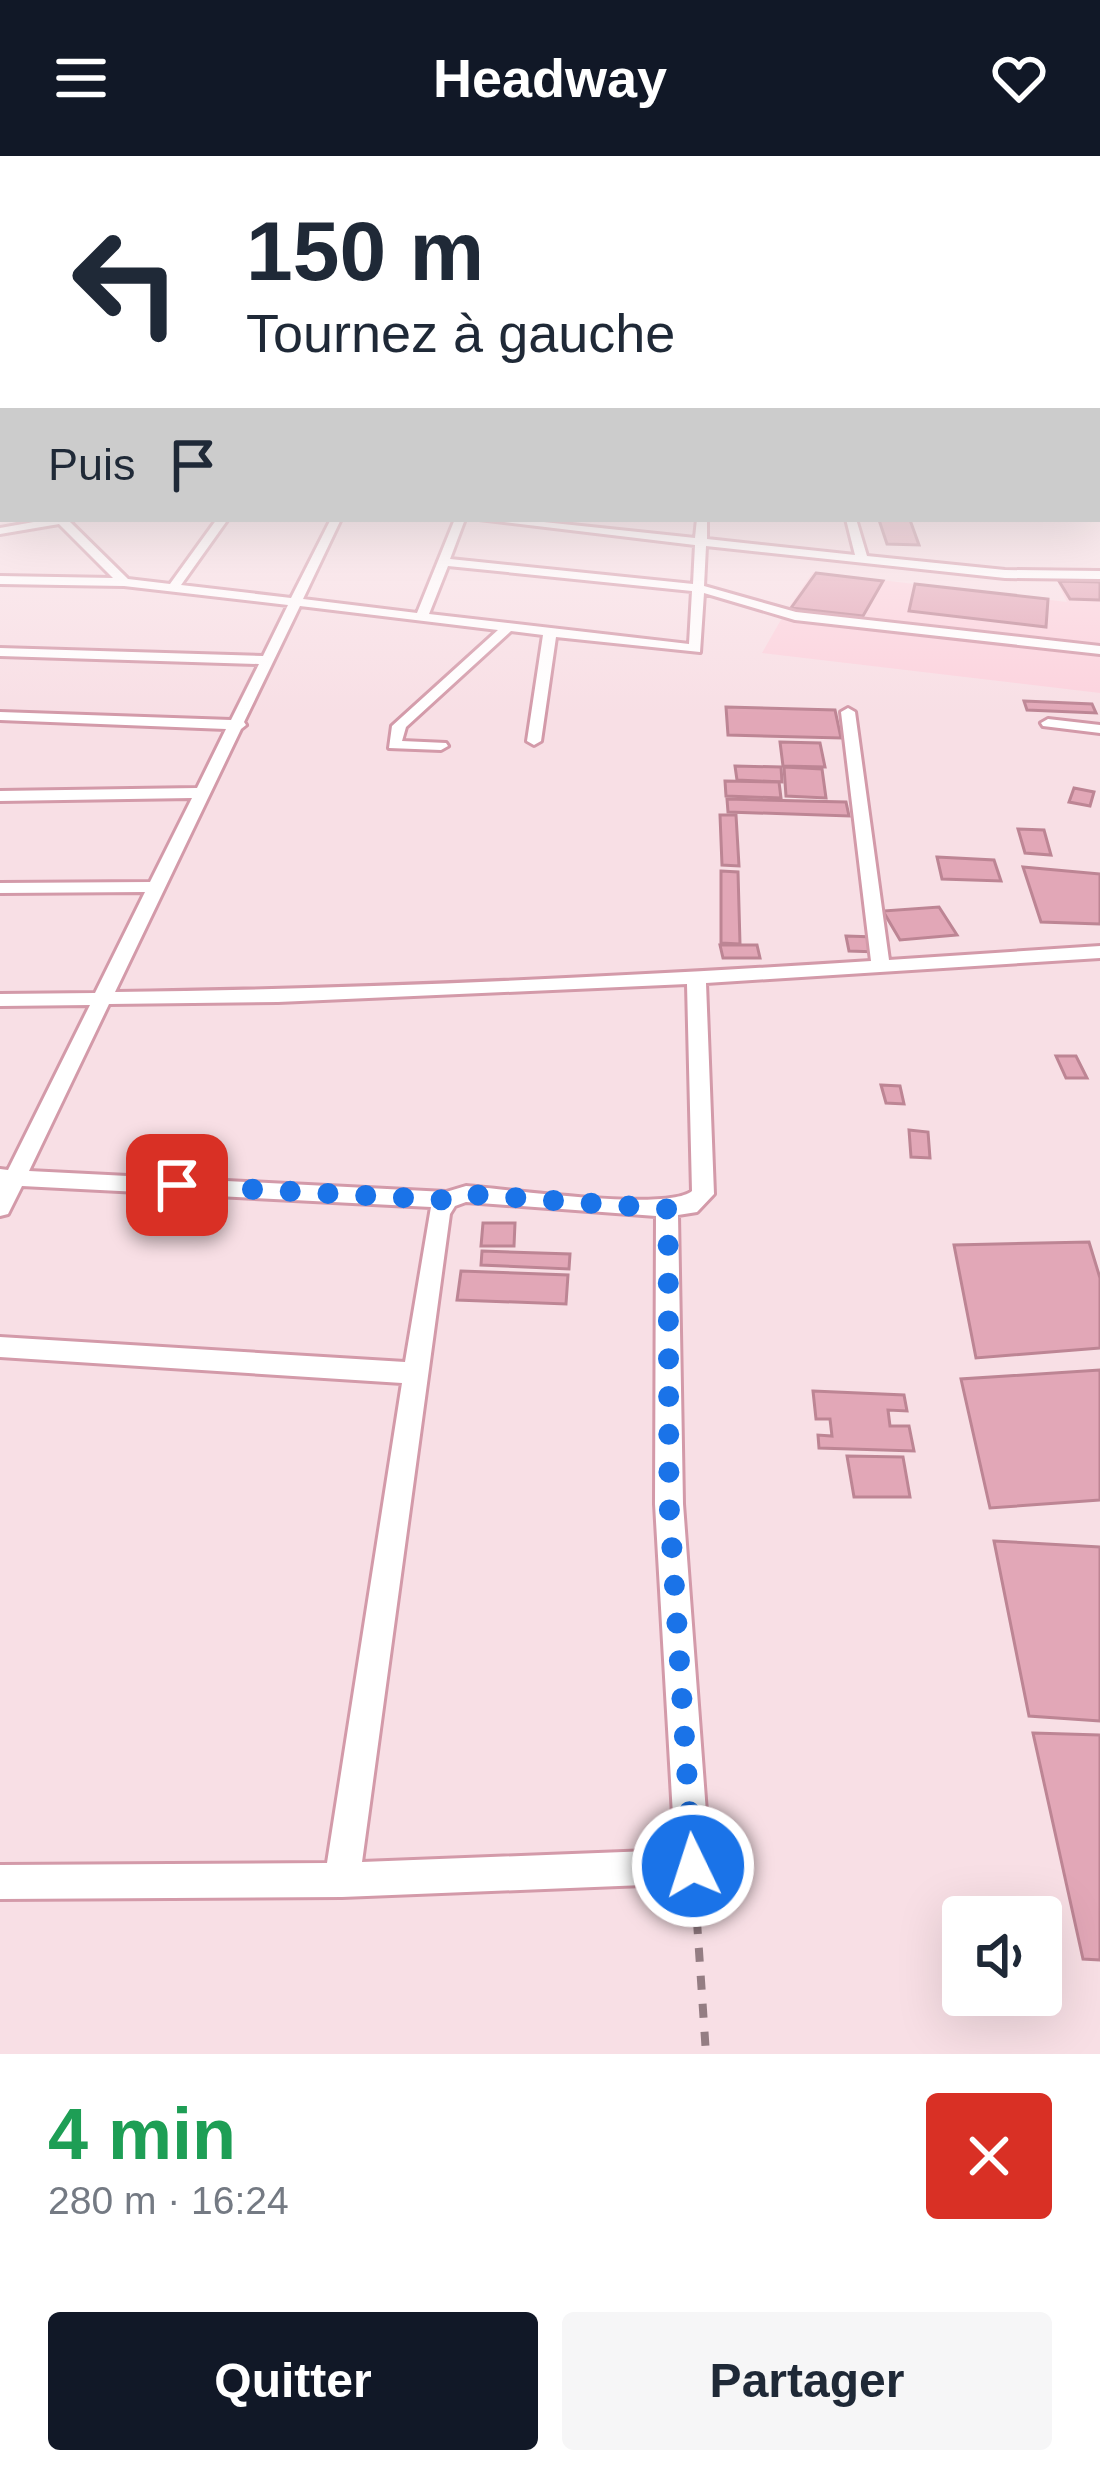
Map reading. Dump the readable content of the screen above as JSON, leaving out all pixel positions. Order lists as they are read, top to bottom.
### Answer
{
  "page": {
    "header": "Headway",
    "turn": ["150 m", "Tournez à gauche"],
    "then": "Puis",
    "heading": ["4 min", "280 m · 16:24"],
    "buttons": ["Quitter", "Partager"]
  }
}
